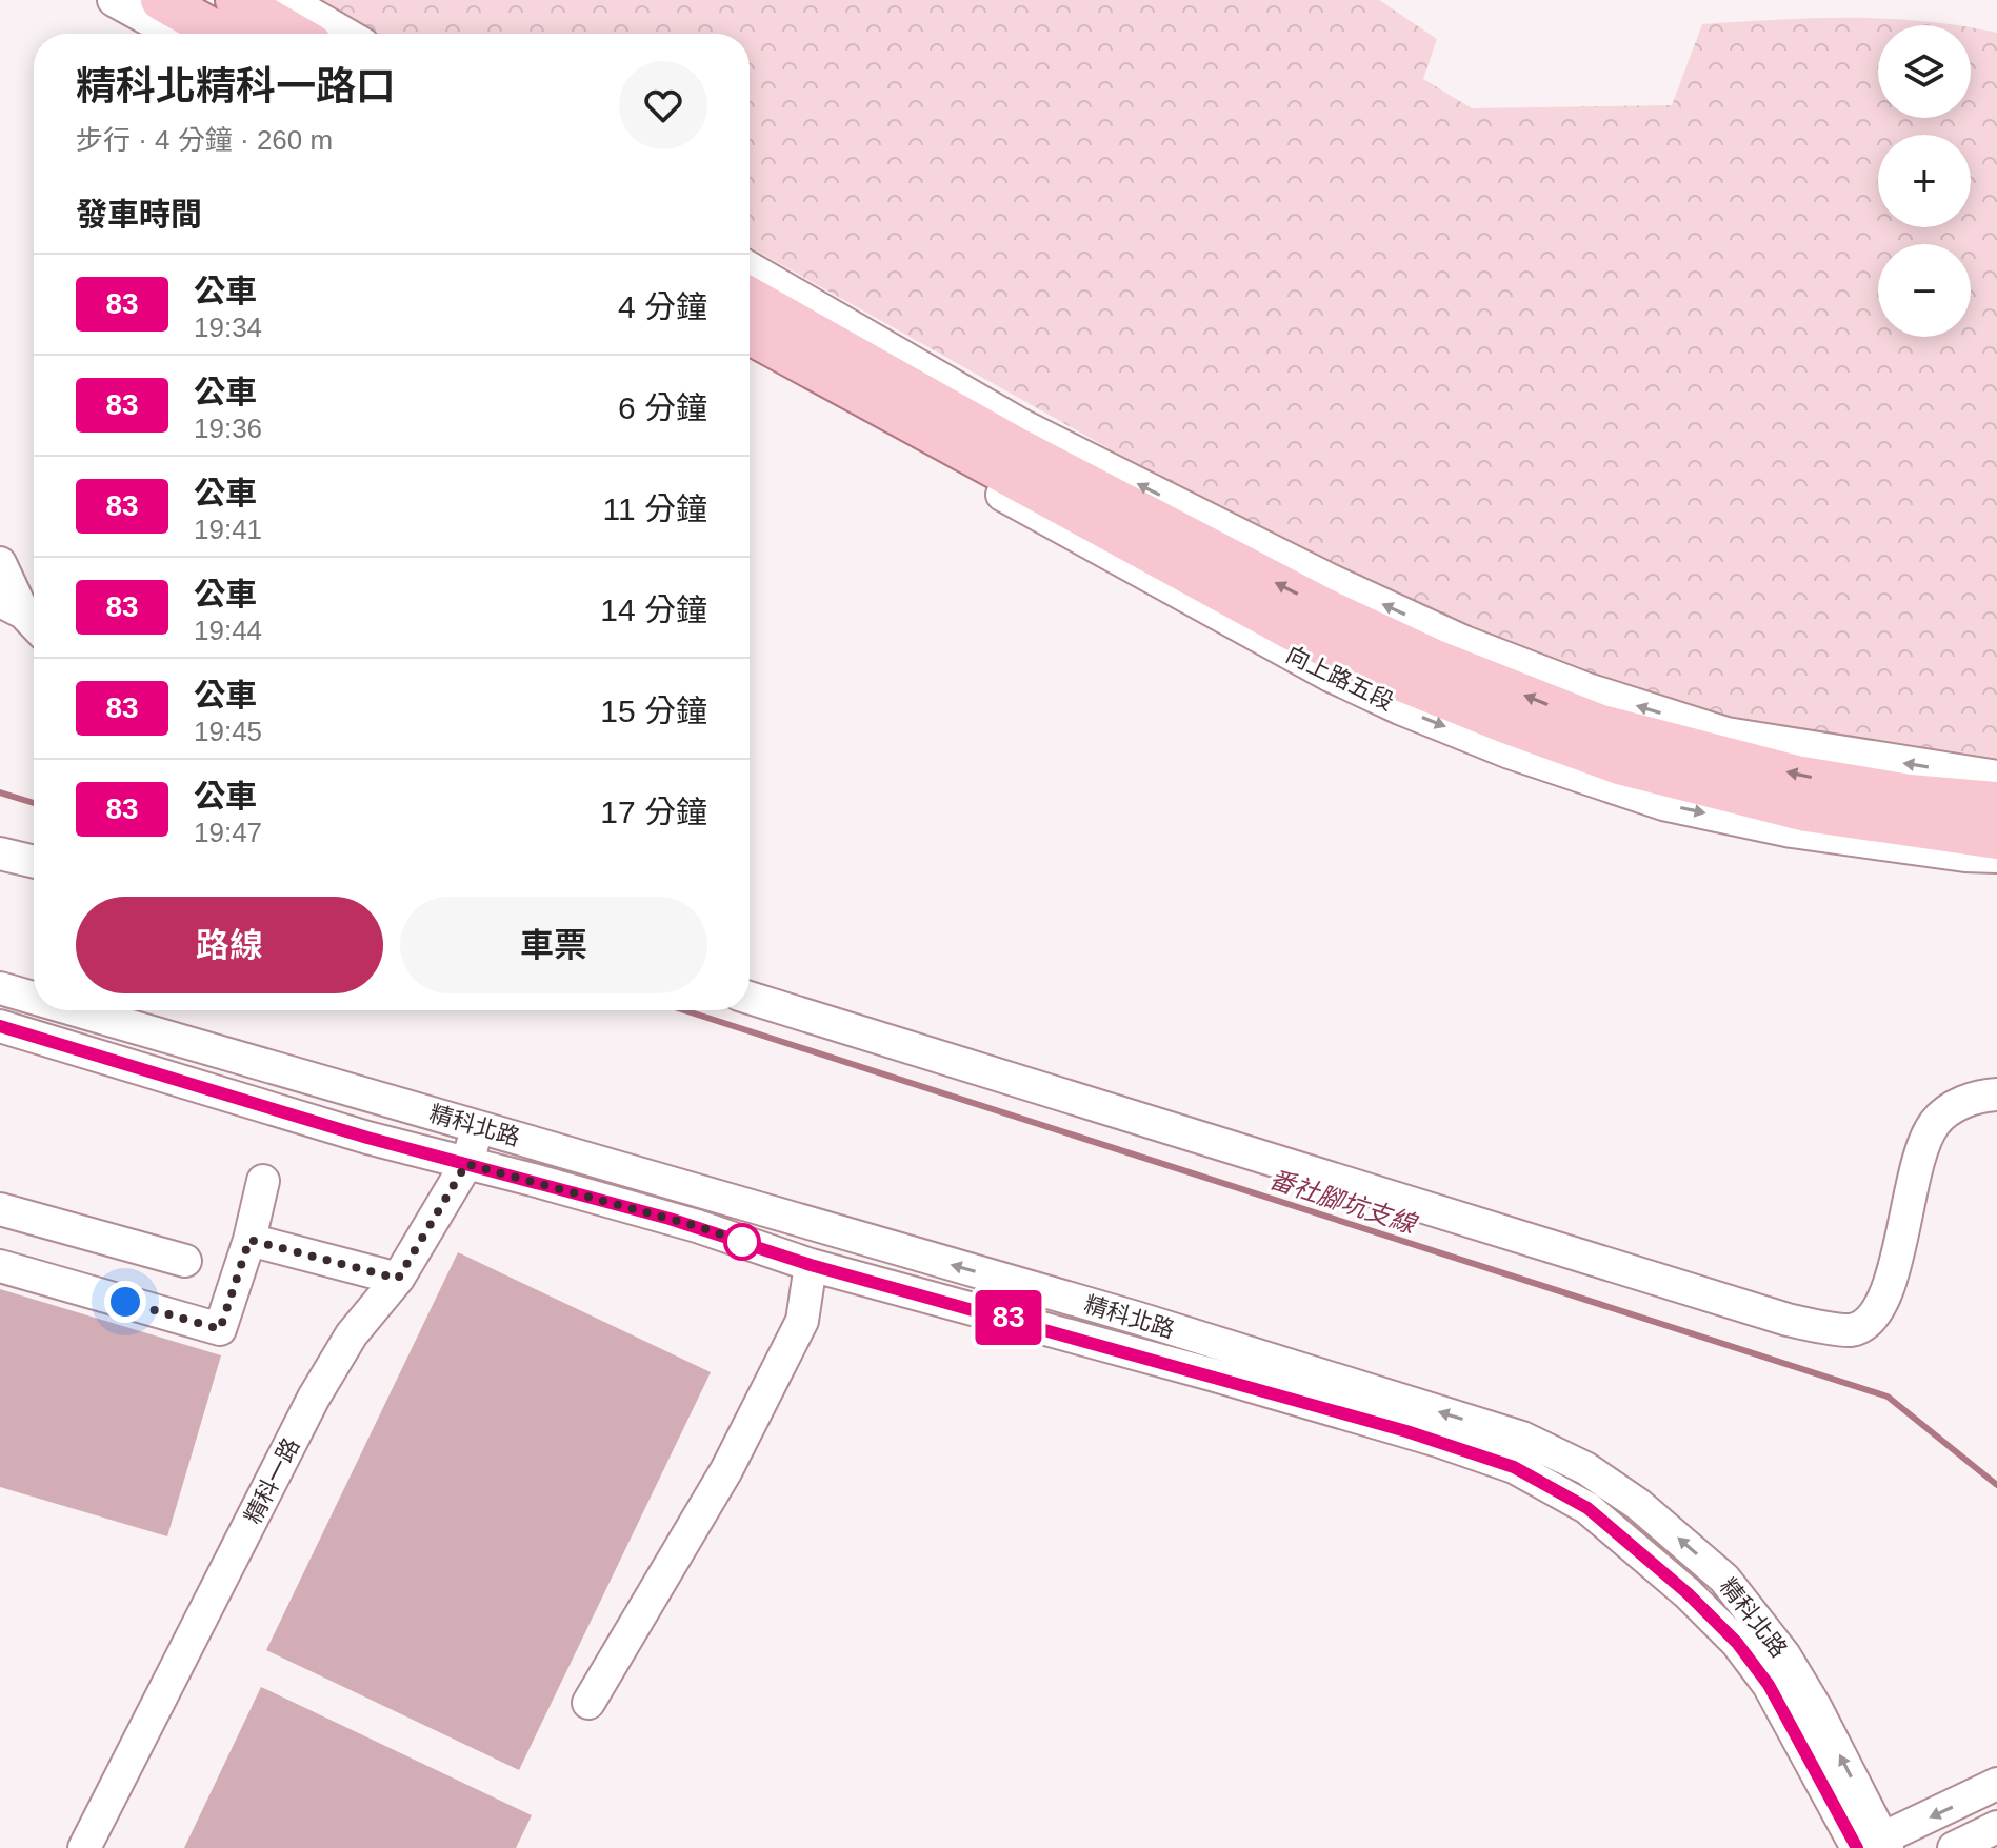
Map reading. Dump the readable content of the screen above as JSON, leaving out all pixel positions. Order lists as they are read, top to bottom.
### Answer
{
  "streets": {
    "main road": ["向上路五段"],
    "street": ["精科北路", "精科一路"]
  },
  "crossings": [
    ["精科北路", "精科一路"]
  ],
  "water": ["番社腳坑支線"],
  "lines": ["bus line 83"],
  "page": {
    "on_map": "83",
    "map_buttons": ["+", "−"],
    "heading": [
      ["精科北精科一路口", "步行 · 4 分鐘 · 260 m"],
      "發車時間"
    ],
    "list": [
      {
        "mark": "83",
        "name": "公車",
        "note": "19:34",
        "value": "4 分鐘"
      },
      {
        "mark": "83",
        "name": "公車",
        "note": "19:36",
        "value": "6 分鐘"
      },
      {
        "mark": "83",
        "name": "公車",
        "note": "19:41",
        "value": "11 分鐘"
      },
      {
        "mark": "83",
        "name": "公車",
        "note": "19:44",
        "value": "14 分鐘"
      },
      {
        "mark": "83",
        "name": "公車",
        "note": "19:45",
        "value": "15 分鐘"
      },
      {
        "mark": "83",
        "name": "公車",
        "note": "19:47",
        "value": "17 分鐘"
      }
    ],
    "buttons": ["路線", "車票"]
  }
}
